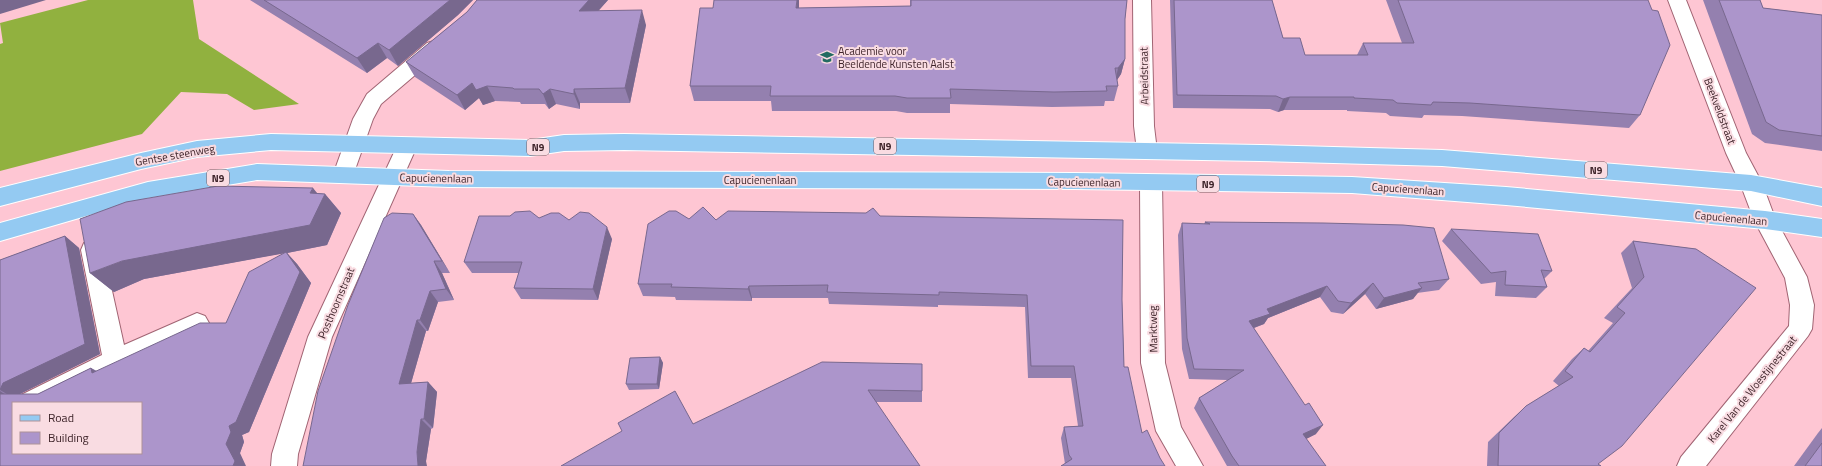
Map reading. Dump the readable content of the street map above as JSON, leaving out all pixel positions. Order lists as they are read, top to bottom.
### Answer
{
  "streets": {
    "main road": ["N9", "Gentse steenweg", "Capucienenlaan"],
    "street": [
      "Arbeidstraat",
      "Beekveldstraat",
      "Posthoornstraat",
      "Marktweg",
      "Karel Van de Woestijnestraat"
    ]
  },
  "crossings": [
    ["Arbeidstraat", "N9"],
    ["Beekveldstraat", "N9"],
    ["Beekveldstraat", "Capucienenlaan"],
    ["Beekveldstraat", "Karel Van de Woestijnestraat"],
    ["N9", "Gentse steenweg"],
    ["N9", "Capucienenlaan"],
    ["N9", "Posthoornstraat"],
    ["Capucienenlaan", "Posthoornstraat"],
    ["Capucienenlaan", "Marktweg"],
    ["Capucienenlaan", "Karel Van de Woestijnestraat"]
  ],
  "places": {
    "school or university": ["Academie voor Beeldende Kunsten Aalst"]
  },
  "legend": ["Road", "Building"]
}
